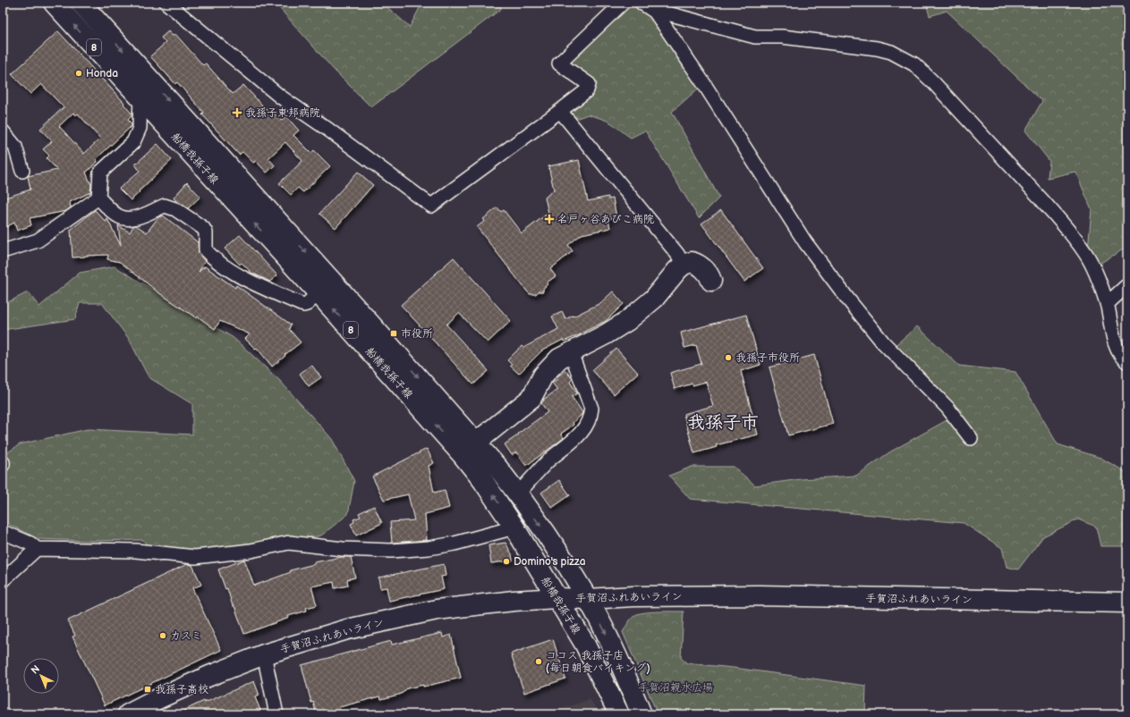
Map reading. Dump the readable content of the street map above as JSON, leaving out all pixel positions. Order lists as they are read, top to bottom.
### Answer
{
  "streets": {
    "main road": ["8", "船橋我孫子線", "手賀沼ふれあいライン"]
  },
  "crossings": [
    ["船橋我孫子線", "手賀沼ふれあいライン"]
  ],
  "districts": ["我孫子市"],
  "parks": ["手賀沼親水広場"],
  "places": {
    "other": [
      "Honda",
      "我孫子市役所",
      "Domino's pizza",
      "カスミ",
      "ココス 我孫子店 (毎日朝食バイキング)"
    ],
    "health": ["我孫子東邦病院", "名戸ヶ谷あびこ病院"],
    "transit": ["市役所", "我孫子高校"]
  },
  "north": "top left"
}
